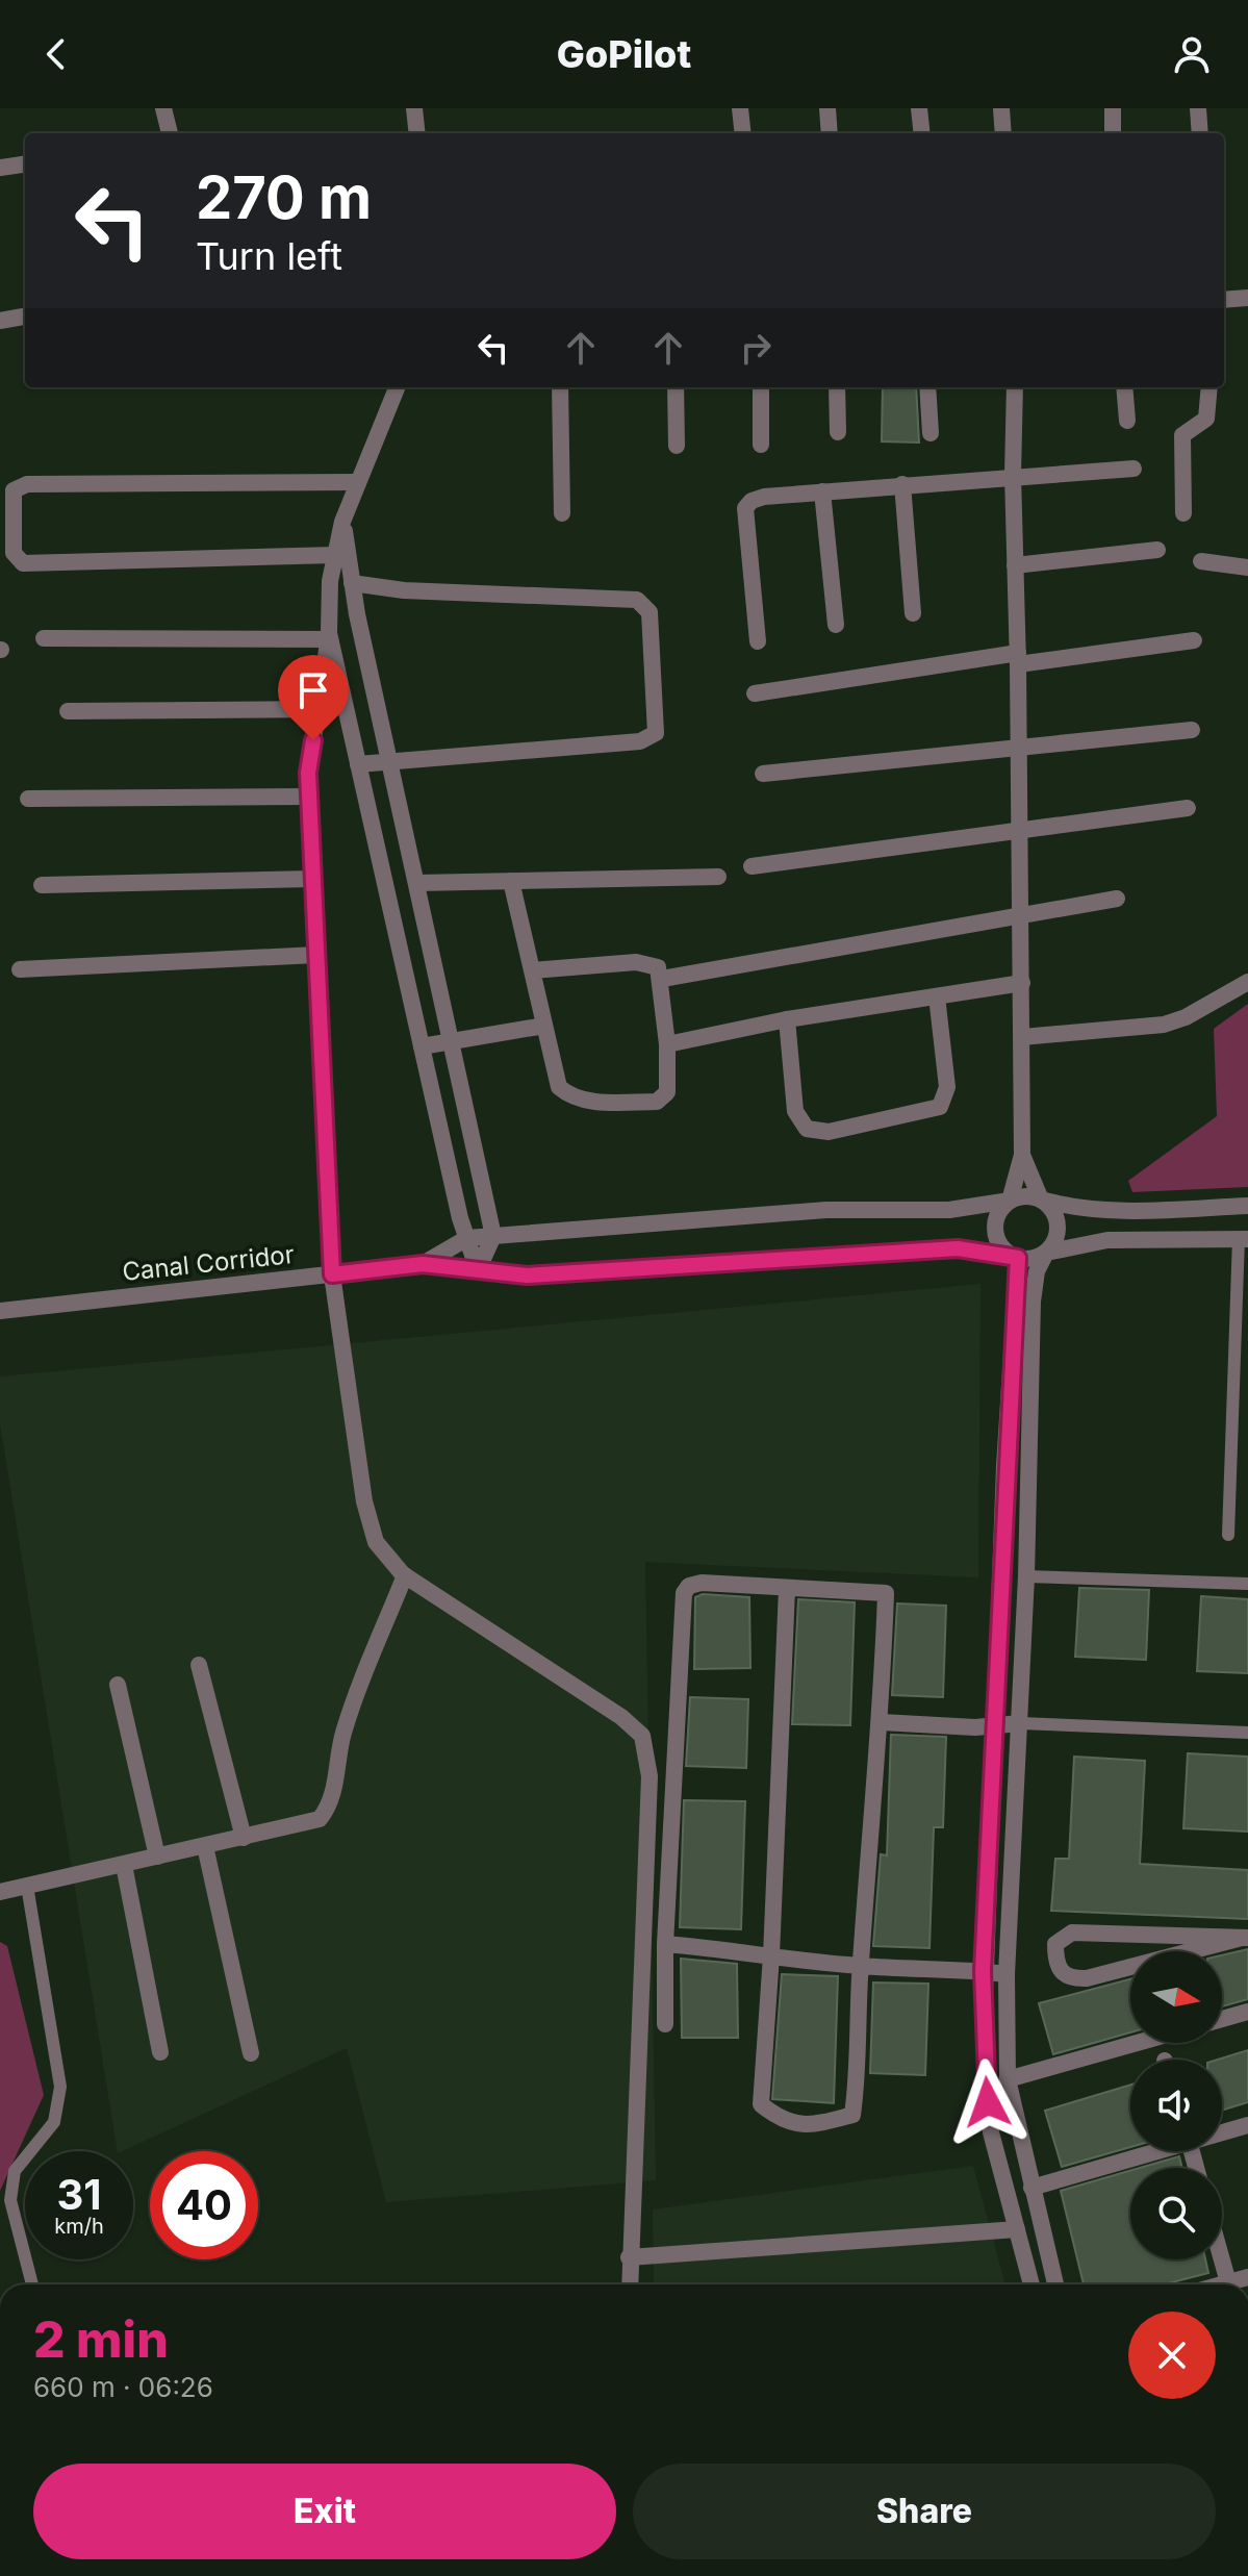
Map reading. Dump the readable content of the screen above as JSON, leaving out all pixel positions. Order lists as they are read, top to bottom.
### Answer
{
  "streets": {
    "street": ["Canal Corridor"]
  },
  "north": "right",
  "page": {
    "header": "GoPilot",
    "turn": ["270 m", "Turn left"],
    "speed": "31 km/h",
    "limit": "40",
    "heading": ["2 min", "660 m · 06:26"],
    "buttons": ["Exit", "Share"]
  }
}
